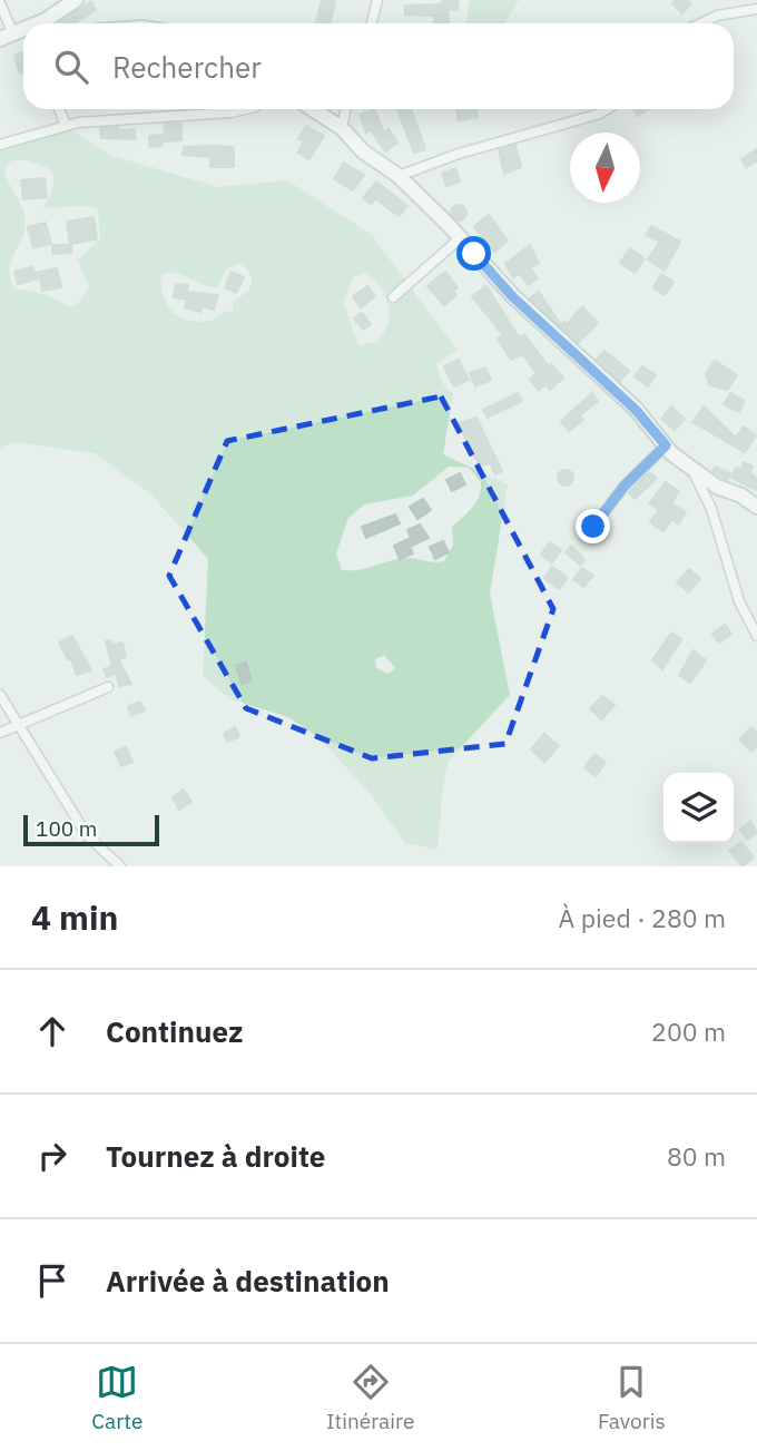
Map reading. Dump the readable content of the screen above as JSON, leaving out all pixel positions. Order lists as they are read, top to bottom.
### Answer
{
  "scale_bar": "100 m",
  "north": "bottom",
  "page": {
    "search": "Rechercher",
    "scale": "100 m",
    "heading": ["4 min", "À pied · 280 m"],
    "list": [
      ["Continuez", "200 m"],
      ["Tournez à droite", "80 m"],
      "Arrivée à destination"
    ],
    "nav": ["Carte", "Itinéraire", "Favoris"]
  }
}
